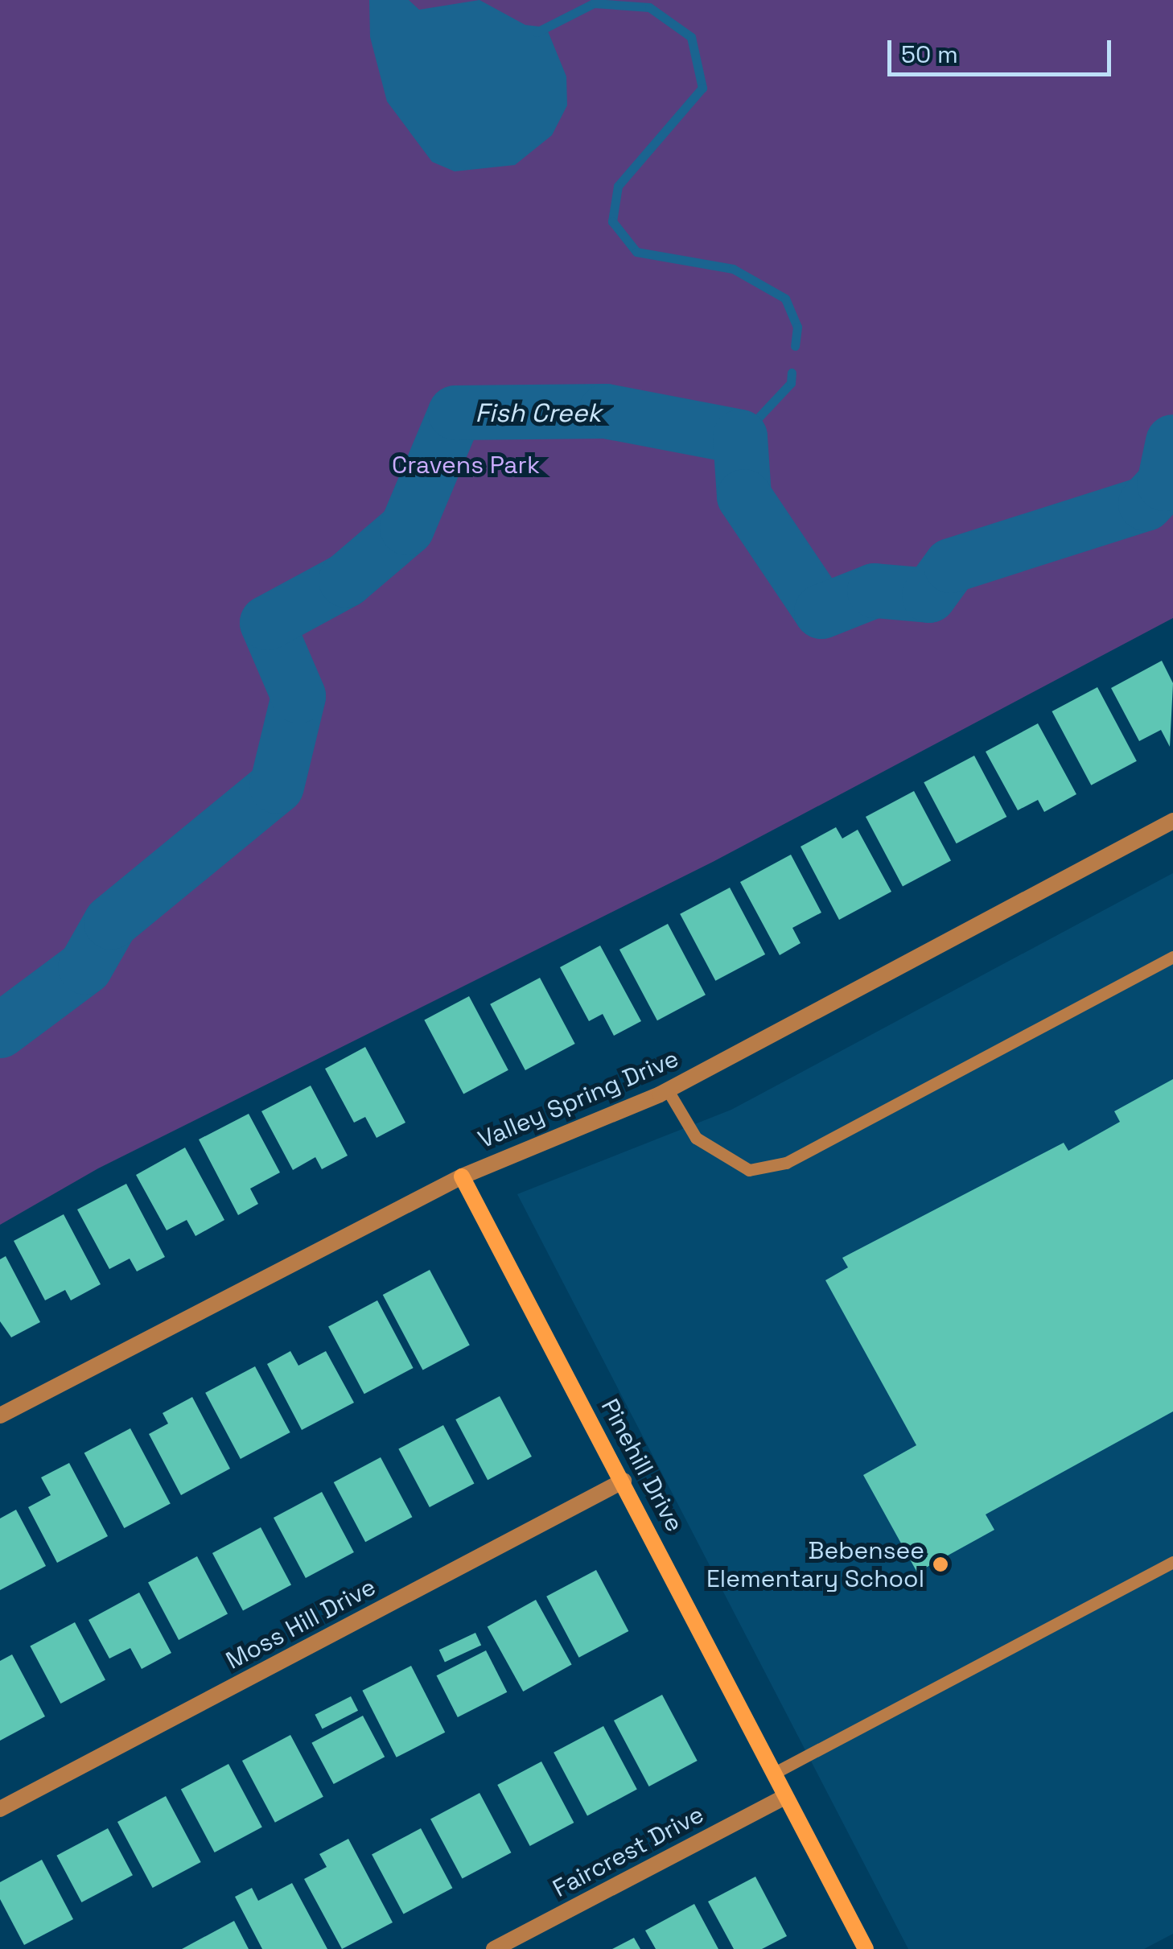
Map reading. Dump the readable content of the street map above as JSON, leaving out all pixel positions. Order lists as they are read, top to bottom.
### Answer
{
  "streets": {
    "street": [
      "Valley Spring Drive",
      "Pinehill Drive",
      "Moss Hill Drive",
      "Faircrest Drive"
    ]
  },
  "crossings": [
    ["Valley Spring Drive", "Pinehill Drive"],
    ["Pinehill Drive", "Moss Hill Drive"],
    ["Pinehill Drive", "Faircrest Drive"]
  ],
  "water": ["Fish Creek"],
  "parks": ["Cravens Park"],
  "places": ["Bebensee Elementary School"],
  "scale_bar": "50 m"
}
